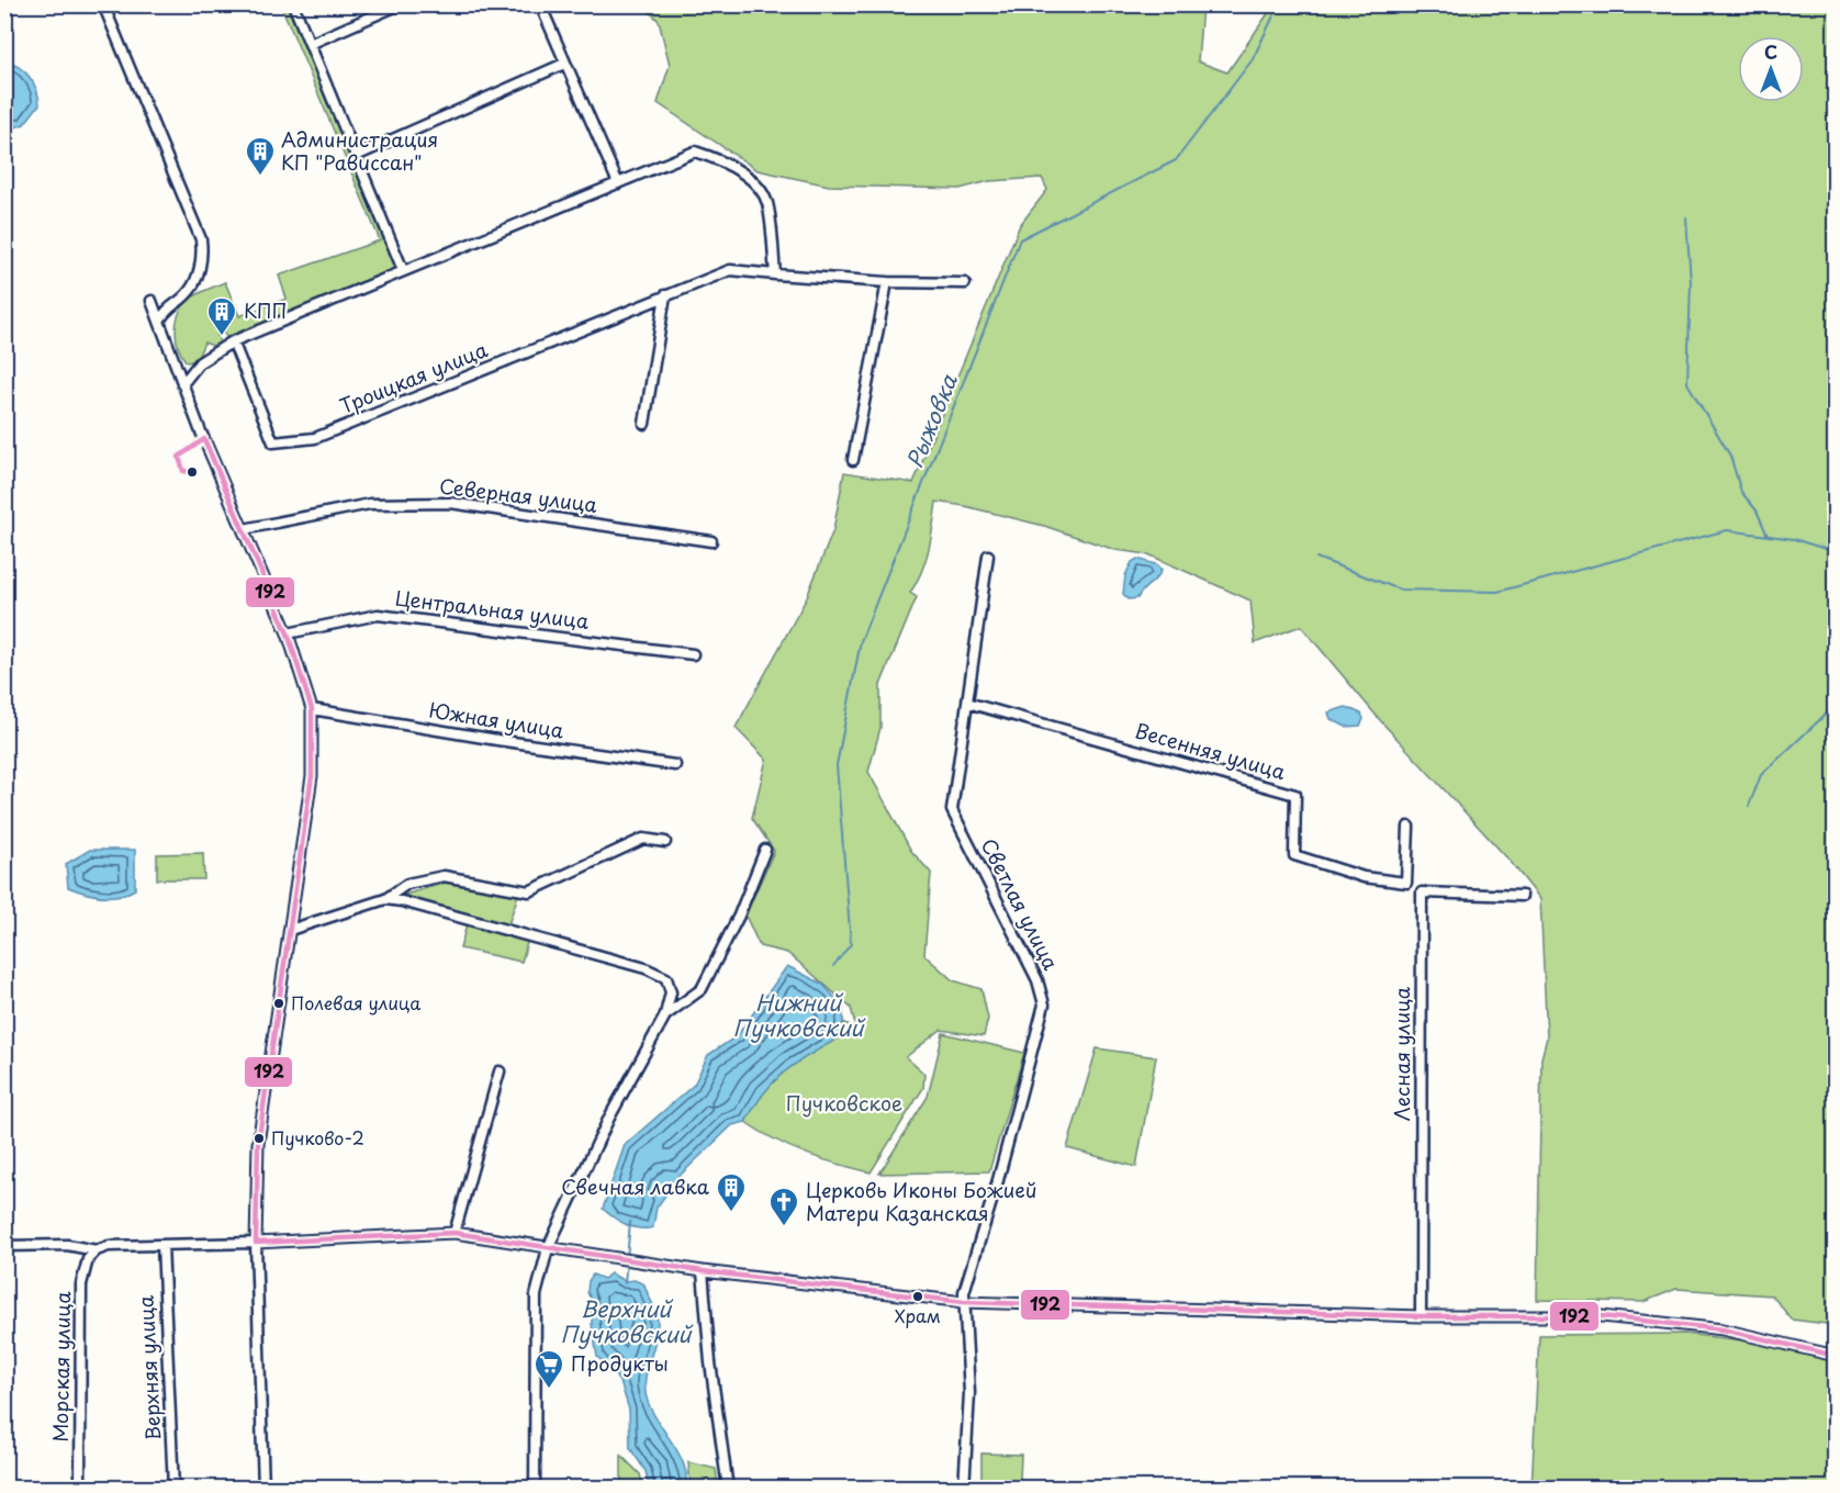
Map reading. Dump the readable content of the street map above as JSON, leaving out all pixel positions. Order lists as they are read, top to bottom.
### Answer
{
  "streets": {
    "street": [
      "Троицкая улица",
      "Северная улица",
      "Центральная улица",
      "Южная улица",
      "Весенняя улица",
      "Светлая улица",
      "Лесная улица",
      "Морская улица",
      "Верхняя улица"
    ]
  },
  "crossings": [
    ["Весенняя улица", "Светлая улица"]
  ],
  "water": ["Рыжовка", "Нижний Пучковский", "Верхний Пучковский"],
  "parks": ["Пучковское"],
  "places": {
    "building": ["Администрация КП \"Рависсан\"", "КПП", "Свечная лавка"],
    "other": ["Полевая улица", "Пучково-2", "Храм"],
    "church": ["Церковь Иконы Божией Матери Казанская"],
    "supermarket": ["Продукты"]
  },
  "lines": ["transit line 192"],
  "north": "top"
}
